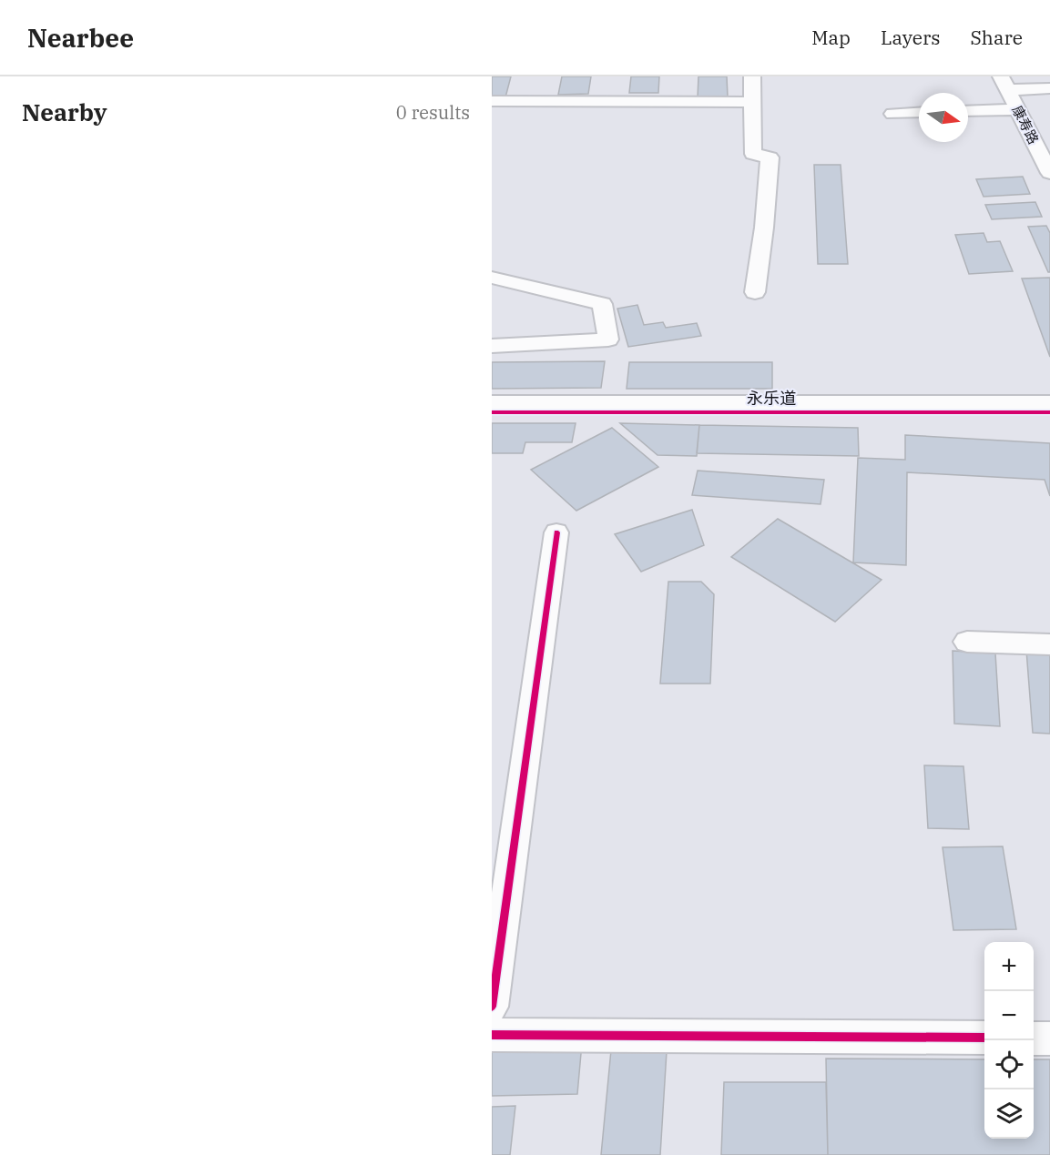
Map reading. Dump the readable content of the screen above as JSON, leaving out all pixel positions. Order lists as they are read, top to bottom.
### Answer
{
  "streets": {
    "street": ["康寿路", "永乐道"]
  },
  "north": "right",
  "page": {
    "header": "Nearbee",
    "nav": ["Map", "Layers", "Share"],
    "heading": ["Nearby", "0 results"],
    "map_buttons": ["+", "−"]
  }
}
